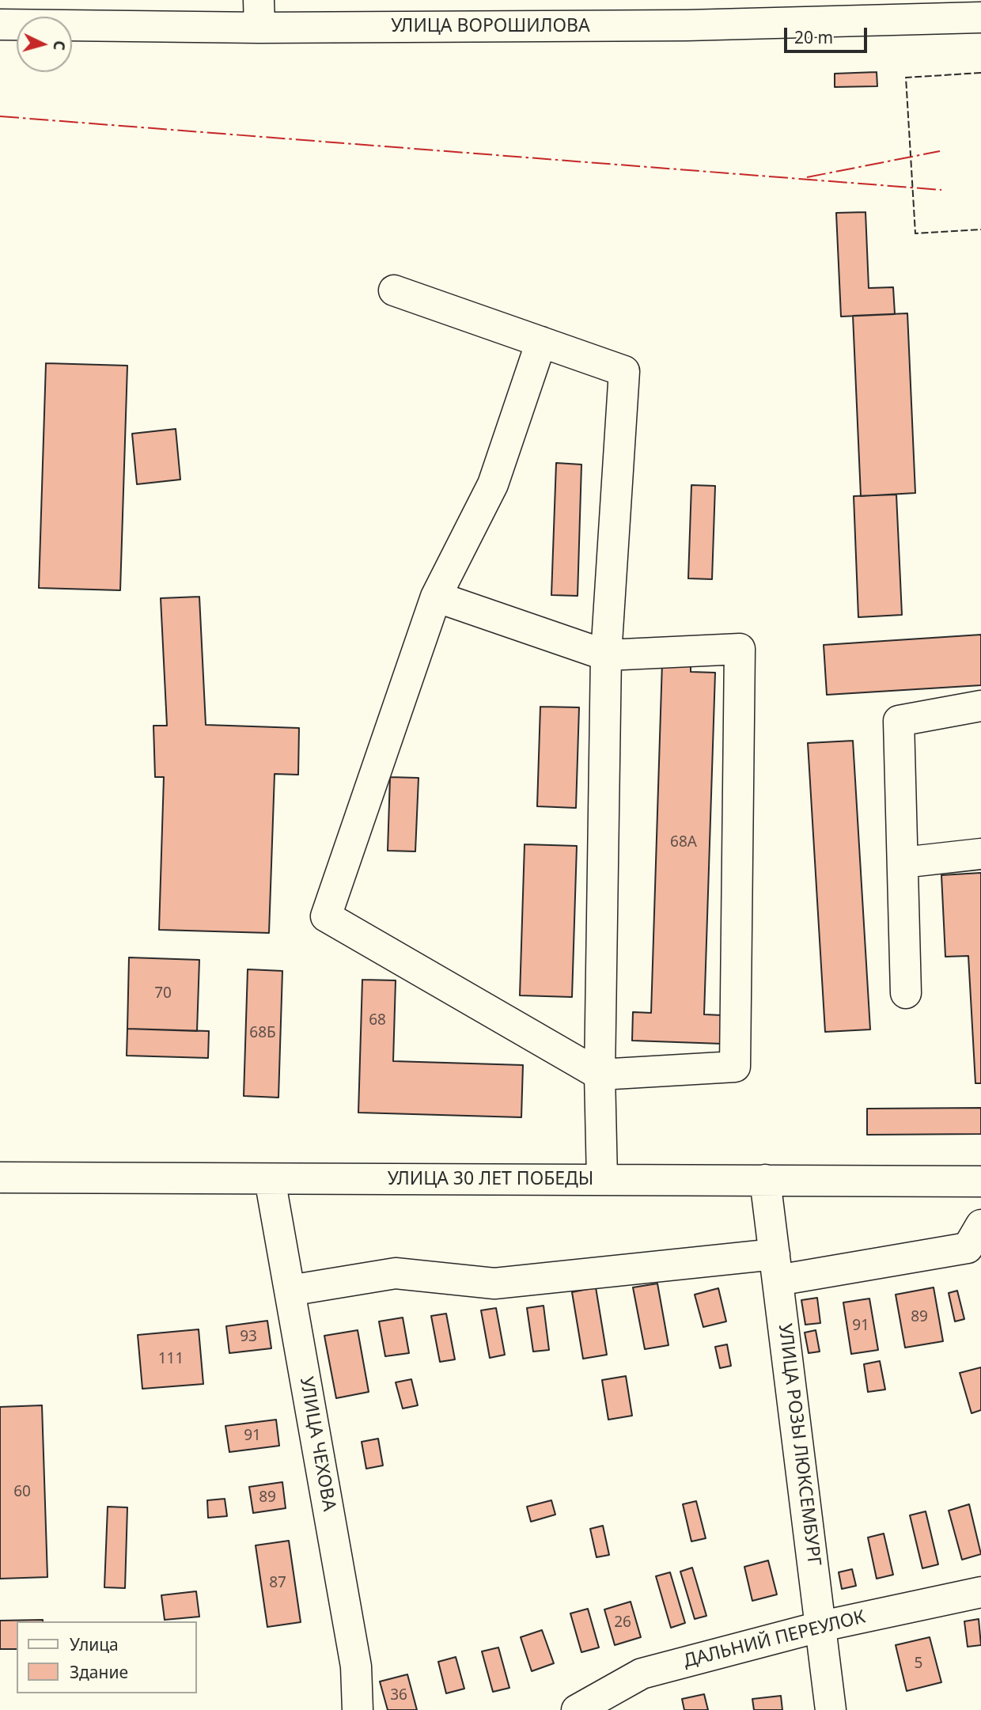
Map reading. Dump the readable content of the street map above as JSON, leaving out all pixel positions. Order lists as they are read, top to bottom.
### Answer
{
  "streets": {
    "street": [
      "УЛИЦА ВОРОШИЛОВА",
      "УЛИЦА 30 ЛЕТ ПОБЕДЫ",
      "УЛИЦА ЧЕХОВА",
      "УЛИЦА РОЗЫ ЛЮКСЕМБУРГ",
      "ДАЛЬНИЙ ПЕРЕУЛОК"
    ]
  },
  "crossings": [
    ["УЛИЦА 30 ЛЕТ ПОБЕДЫ", "УЛИЦА ЧЕХОВА"],
    ["УЛИЦА 30 ЛЕТ ПОБЕДЫ", "УЛИЦА РОЗЫ ЛЮКСЕМБУРГ"],
    ["УЛИЦА РОЗЫ ЛЮКСЕМБУРГ", "ДАЛЬНИЙ ПЕРЕУЛОК"]
  ],
  "house_numbers": [
    "68А",
    "70",
    "68",
    "68Б",
    "89",
    "91",
    "93",
    "111",
    "91",
    "60",
    "89",
    "87",
    "26",
    "5",
    "36"
  ],
  "legend": ["Улица", "Здание"],
  "scale_bar": "20 m",
  "north": "right"
}
